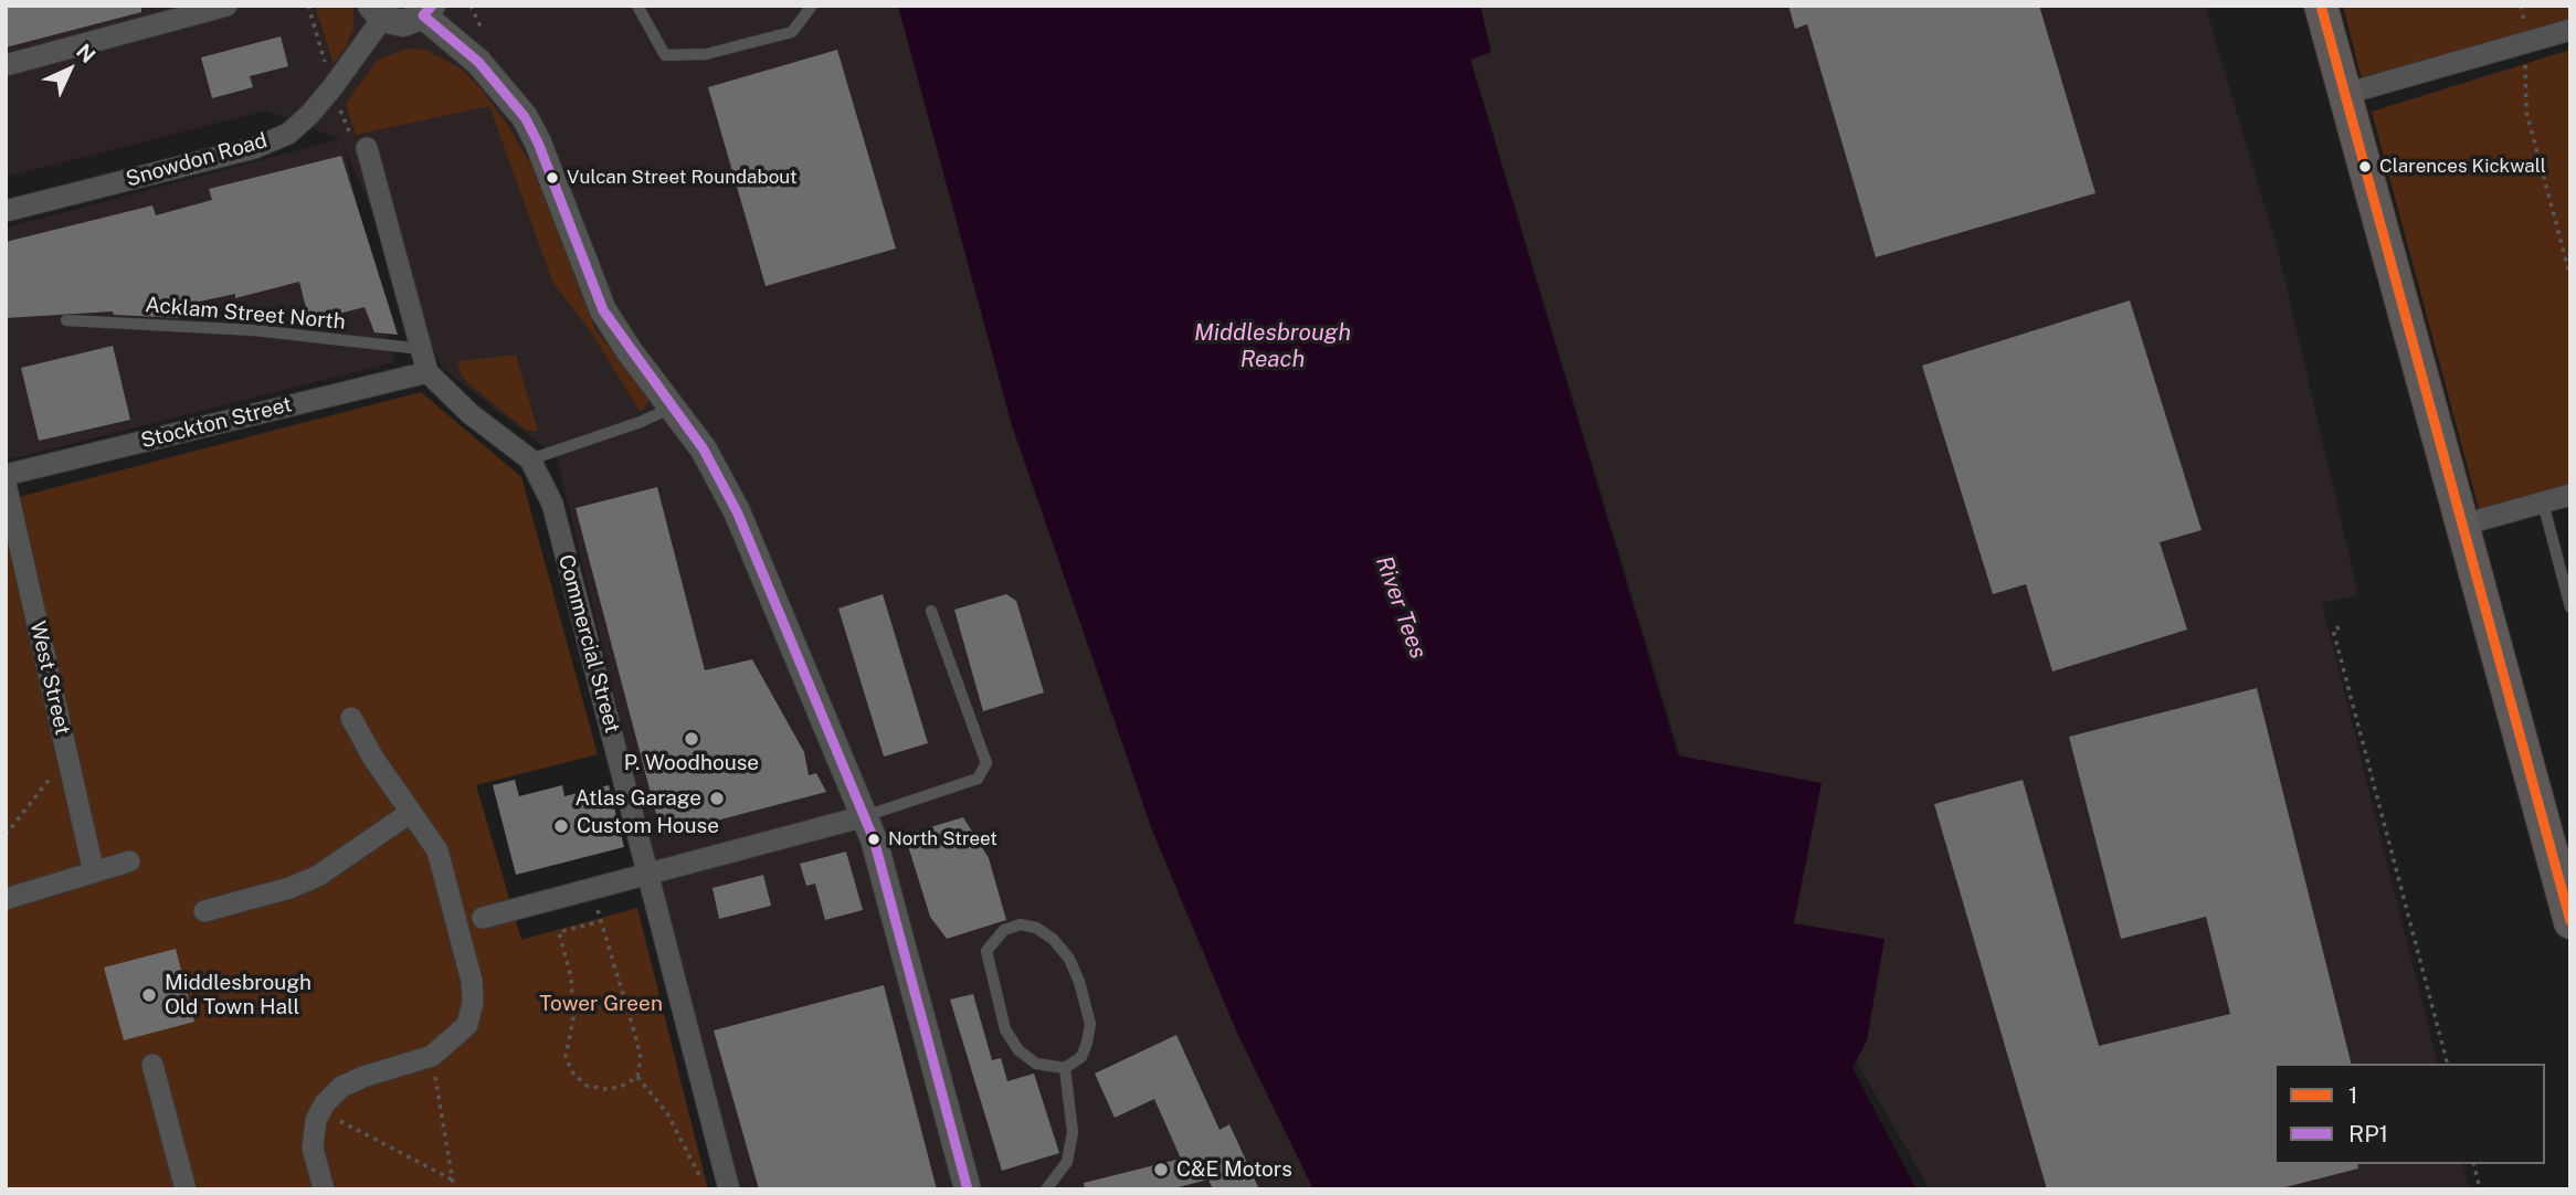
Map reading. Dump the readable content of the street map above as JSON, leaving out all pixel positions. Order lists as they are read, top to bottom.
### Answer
{
  "streets": {
    "street": [
      "Snowdon Road",
      "Stockton Street",
      "Commercial Street",
      "West Street"
    ],
    "lane": ["Acklam Street North"]
  },
  "crossings": [
    ["Stockton Street", "Commercial Street"]
  ],
  "water": ["Middlesbrough Reach", "River Tees"],
  "parks": ["Tower Green"],
  "places": [
    "Clarences Kickwall",
    "Vulcan Street Roundabout",
    "P. Woodhouse",
    "Atlas Garage",
    "Custom House",
    "North Street",
    "Middlesbrough Old Town Hall",
    "C&E Motors"
  ],
  "lines": ["transit line 1", "transit line RP1"],
  "legend": ["1", "RP1"],
  "north": "top right"
}
